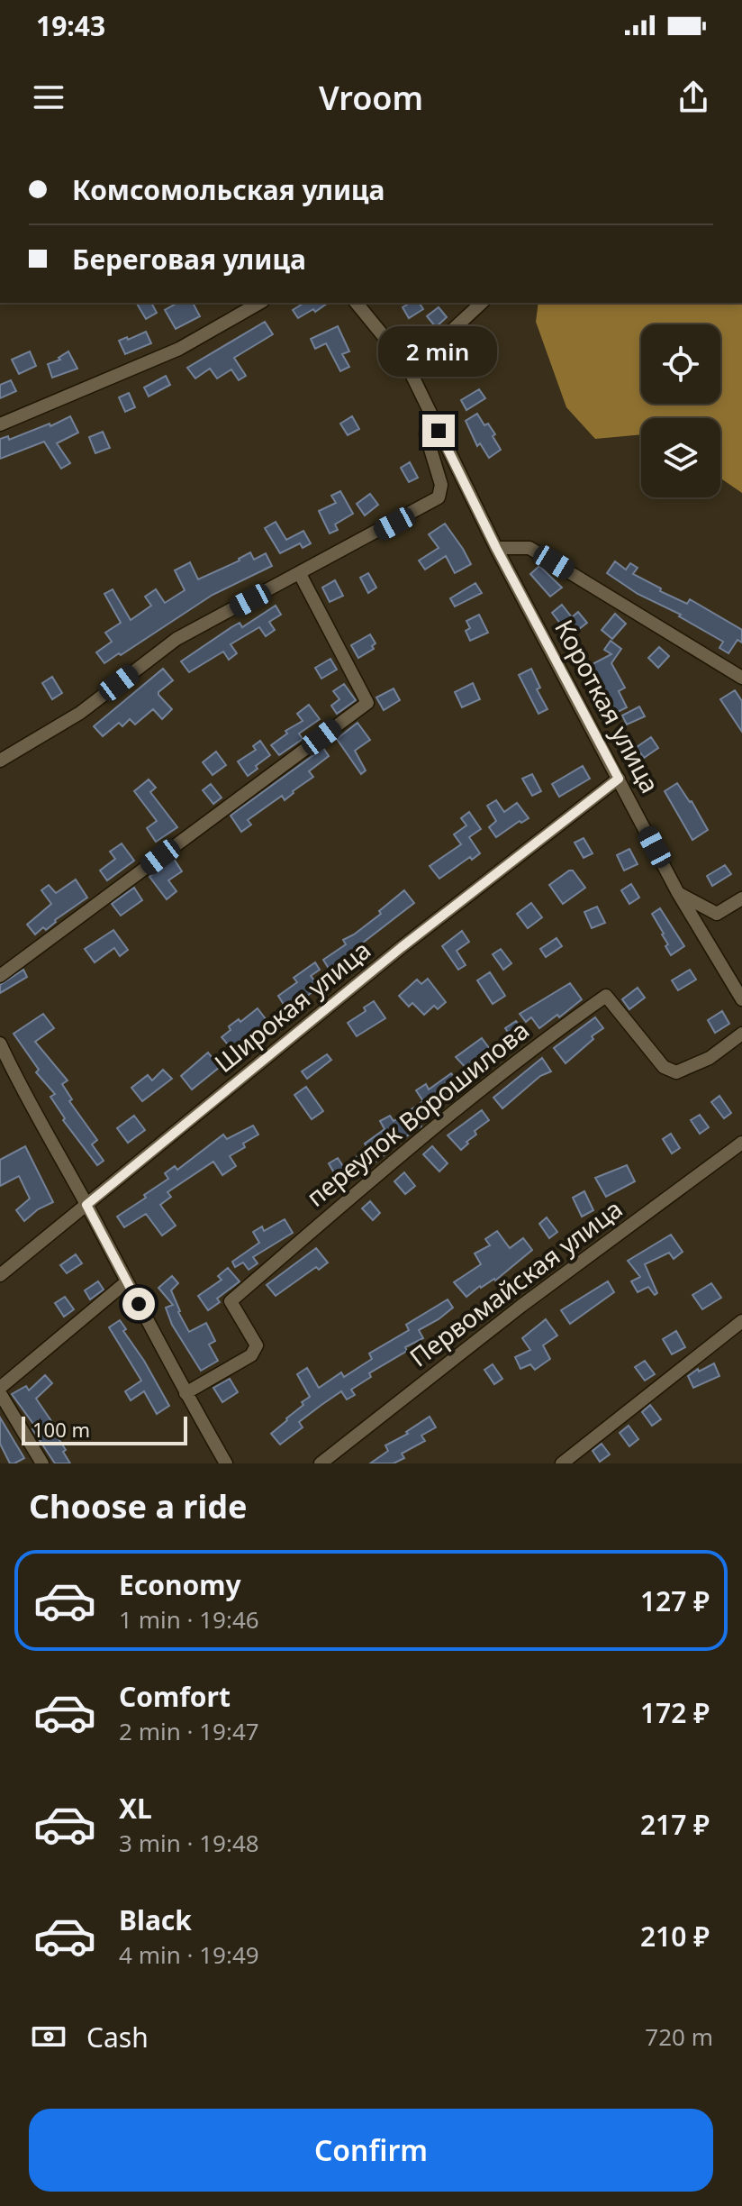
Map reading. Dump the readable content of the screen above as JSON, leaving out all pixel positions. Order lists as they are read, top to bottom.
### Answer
{
  "streets": {
    "street": [
      "Короткая улица",
      "Широкая улица",
      "переулок Ворошилова",
      "Первомайская улица"
    ]
  },
  "crossings": [
    ["Короткая улица", "Широкая улица"]
  ],
  "scale_bar": "100 m",
  "page": {
    "status": "19:43",
    "header": "Vroom",
    "banner": ["Комсомольская улица", "Береговая улица"],
    "bubble": "2 min",
    "scale": "100 m",
    "heading": "Choose a ride",
    "list": [
      {
        "name": "Economy",
        "note": "1 min · 19:46",
        "value": "127 ₽"
      },
      {
        "name": "Comfort",
        "note": "2 min · 19:47",
        "value": "172 ₽"
      },
      {
        "name": "XL",
        "note": "3 min · 19:48",
        "value": "217 ₽"
      },
      {
        "name": "Black",
        "note": "4 min · 19:49",
        "value": "210 ₽"
      }
    ],
    "pay": ["Cash", "720 m"],
    "buttons": "Confirm"
  }
}
